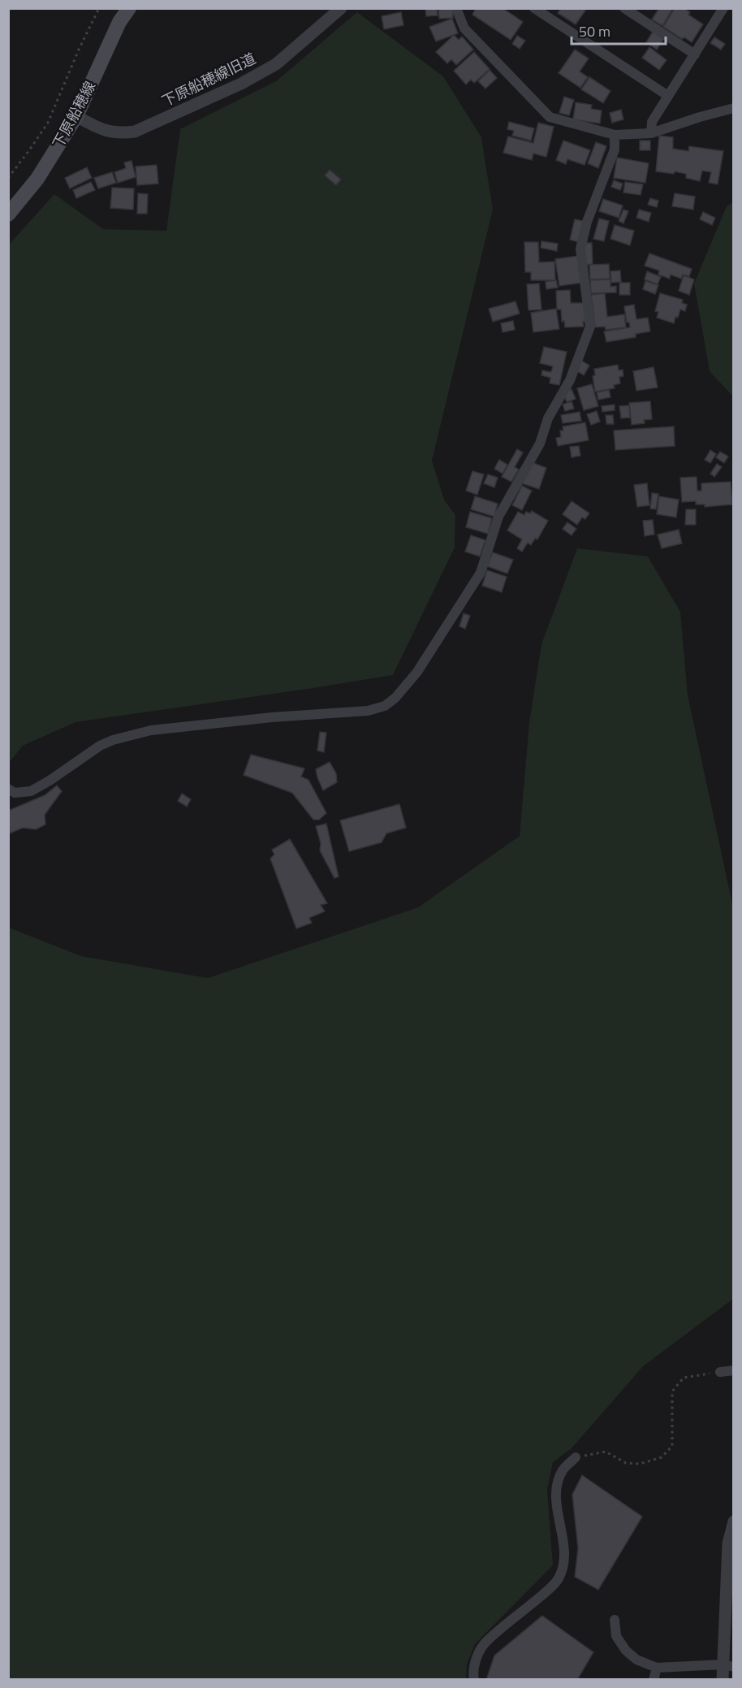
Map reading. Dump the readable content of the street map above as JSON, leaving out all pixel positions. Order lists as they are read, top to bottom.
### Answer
{
  "streets": {
    "main road": ["下原船穂線"],
    "street": ["下原船穂線旧道"]
  },
  "crossings": [
    ["下原船穂線旧道", "下原船穂線"]
  ],
  "scale_bar": "50 m"
}
